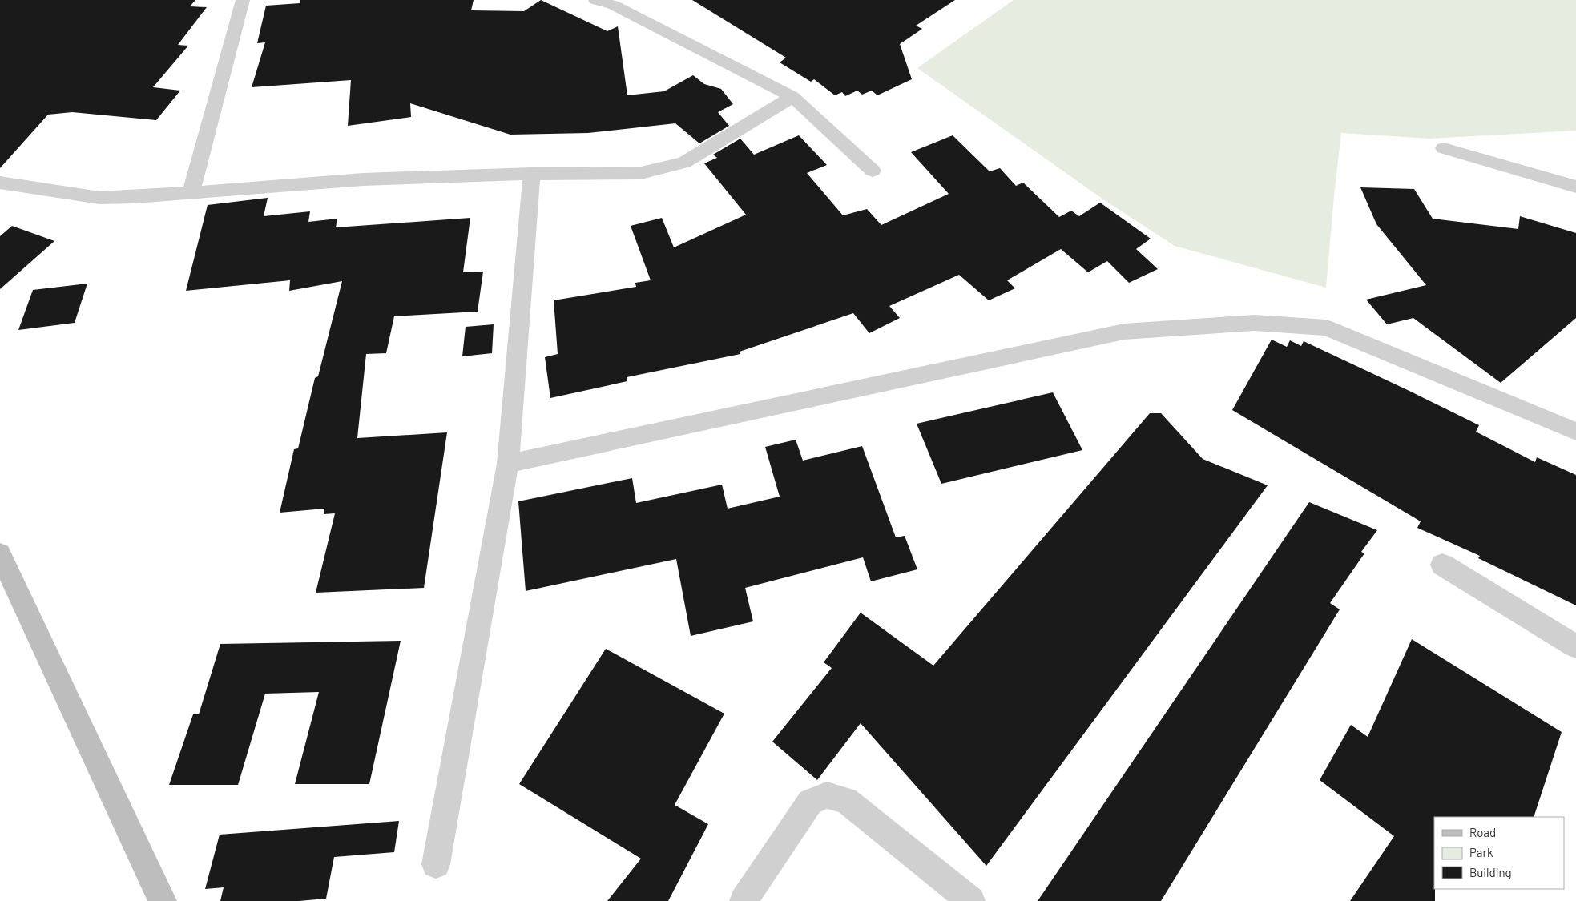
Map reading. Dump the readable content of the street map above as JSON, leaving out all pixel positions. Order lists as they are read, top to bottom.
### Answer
{
  "legend": ["Road", "Park", "Building"]
}
